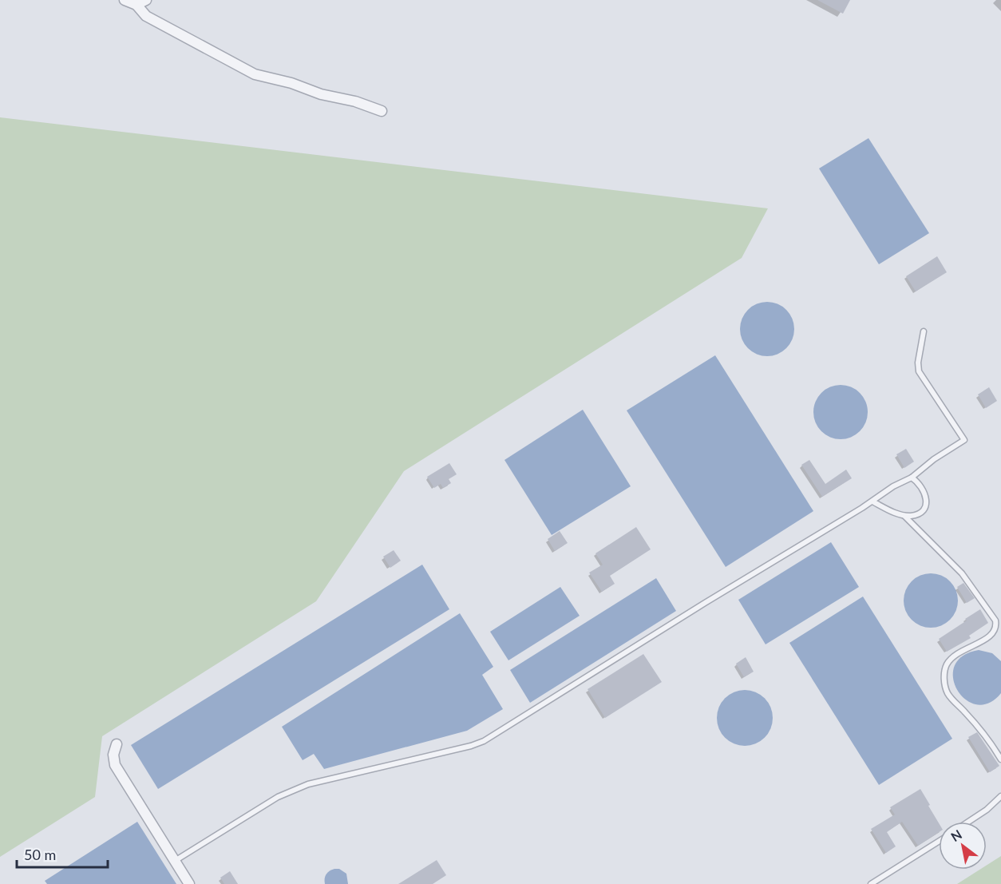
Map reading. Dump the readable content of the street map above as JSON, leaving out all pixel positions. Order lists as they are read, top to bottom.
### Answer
{
  "scale_bar": "50 m",
  "north": "top left"
}
